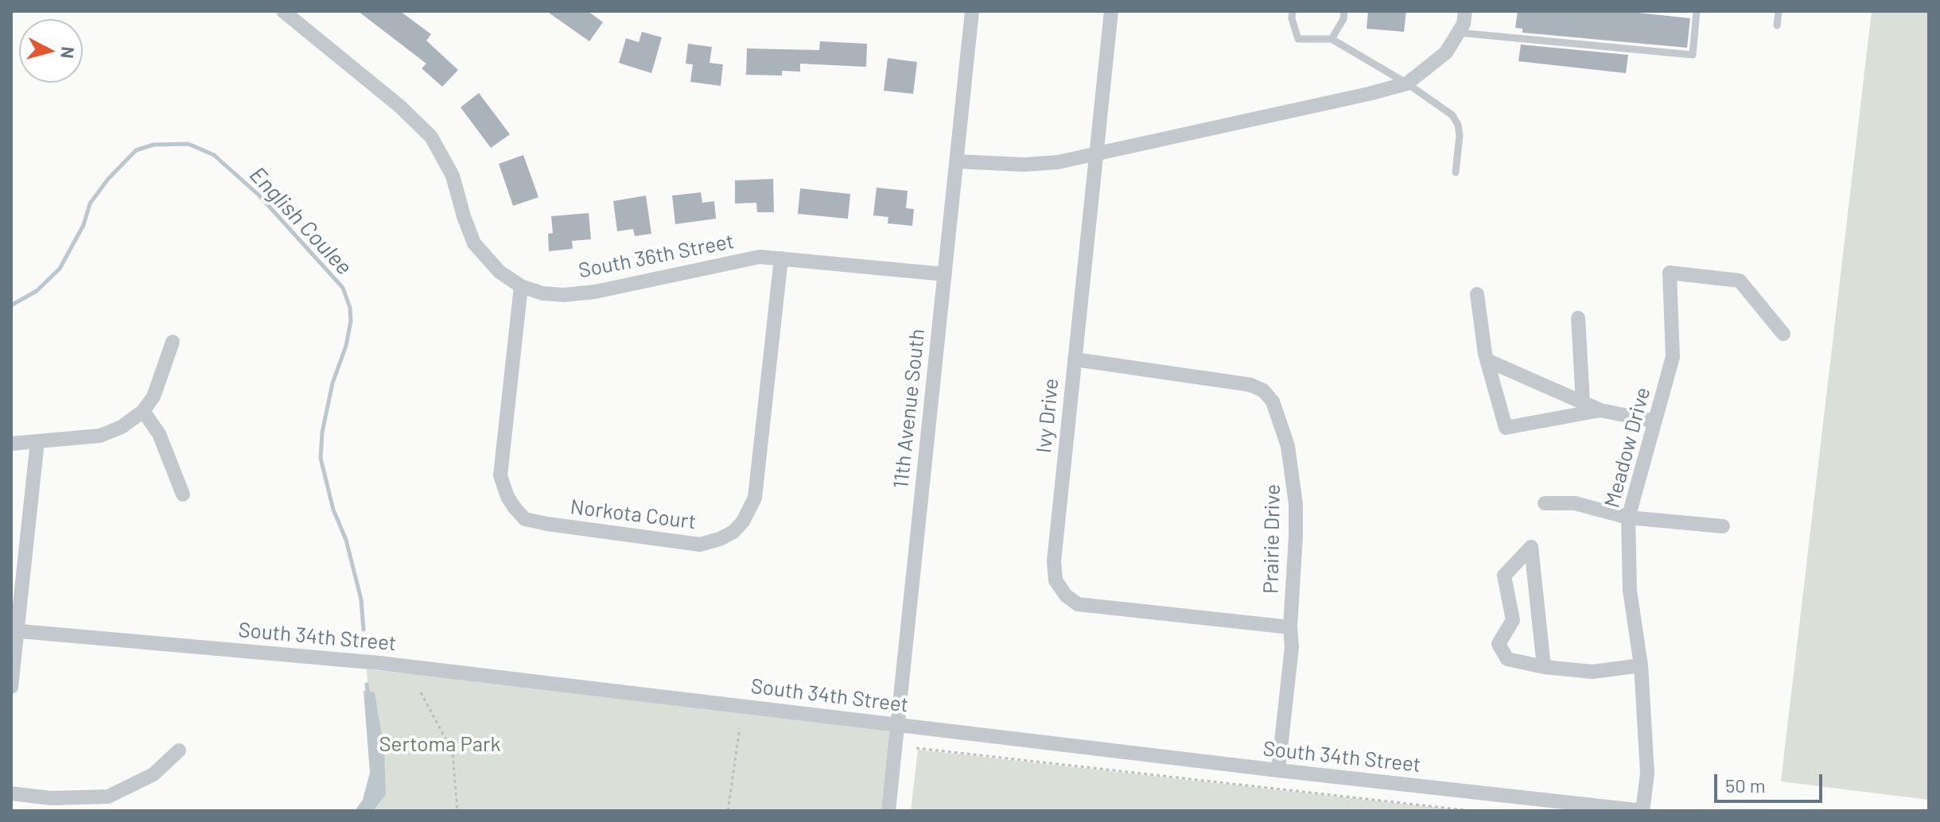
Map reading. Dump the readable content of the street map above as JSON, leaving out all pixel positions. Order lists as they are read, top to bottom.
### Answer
{
  "streets": {
    "street": [
      "South 36th Street",
      "11th Avenue South",
      "Ivy Drive",
      "Meadow Drive",
      "Norkota Court",
      "Prairie Drive",
      "South 34th Street"
    ]
  },
  "crossings": [
    ["South 36th Street", "11th Avenue South"],
    ["South 36th Street", "Norkota Court"],
    ["11th Avenue South", "South 34th Street"],
    ["Ivy Drive", "Prairie Drive"],
    ["Meadow Drive", "South 34th Street"],
    ["Prairie Drive", "South 34th Street"]
  ],
  "water": ["English Coulee"],
  "parks": ["Sertoma Park"],
  "scale_bar": "50 m",
  "north": "right"
}
